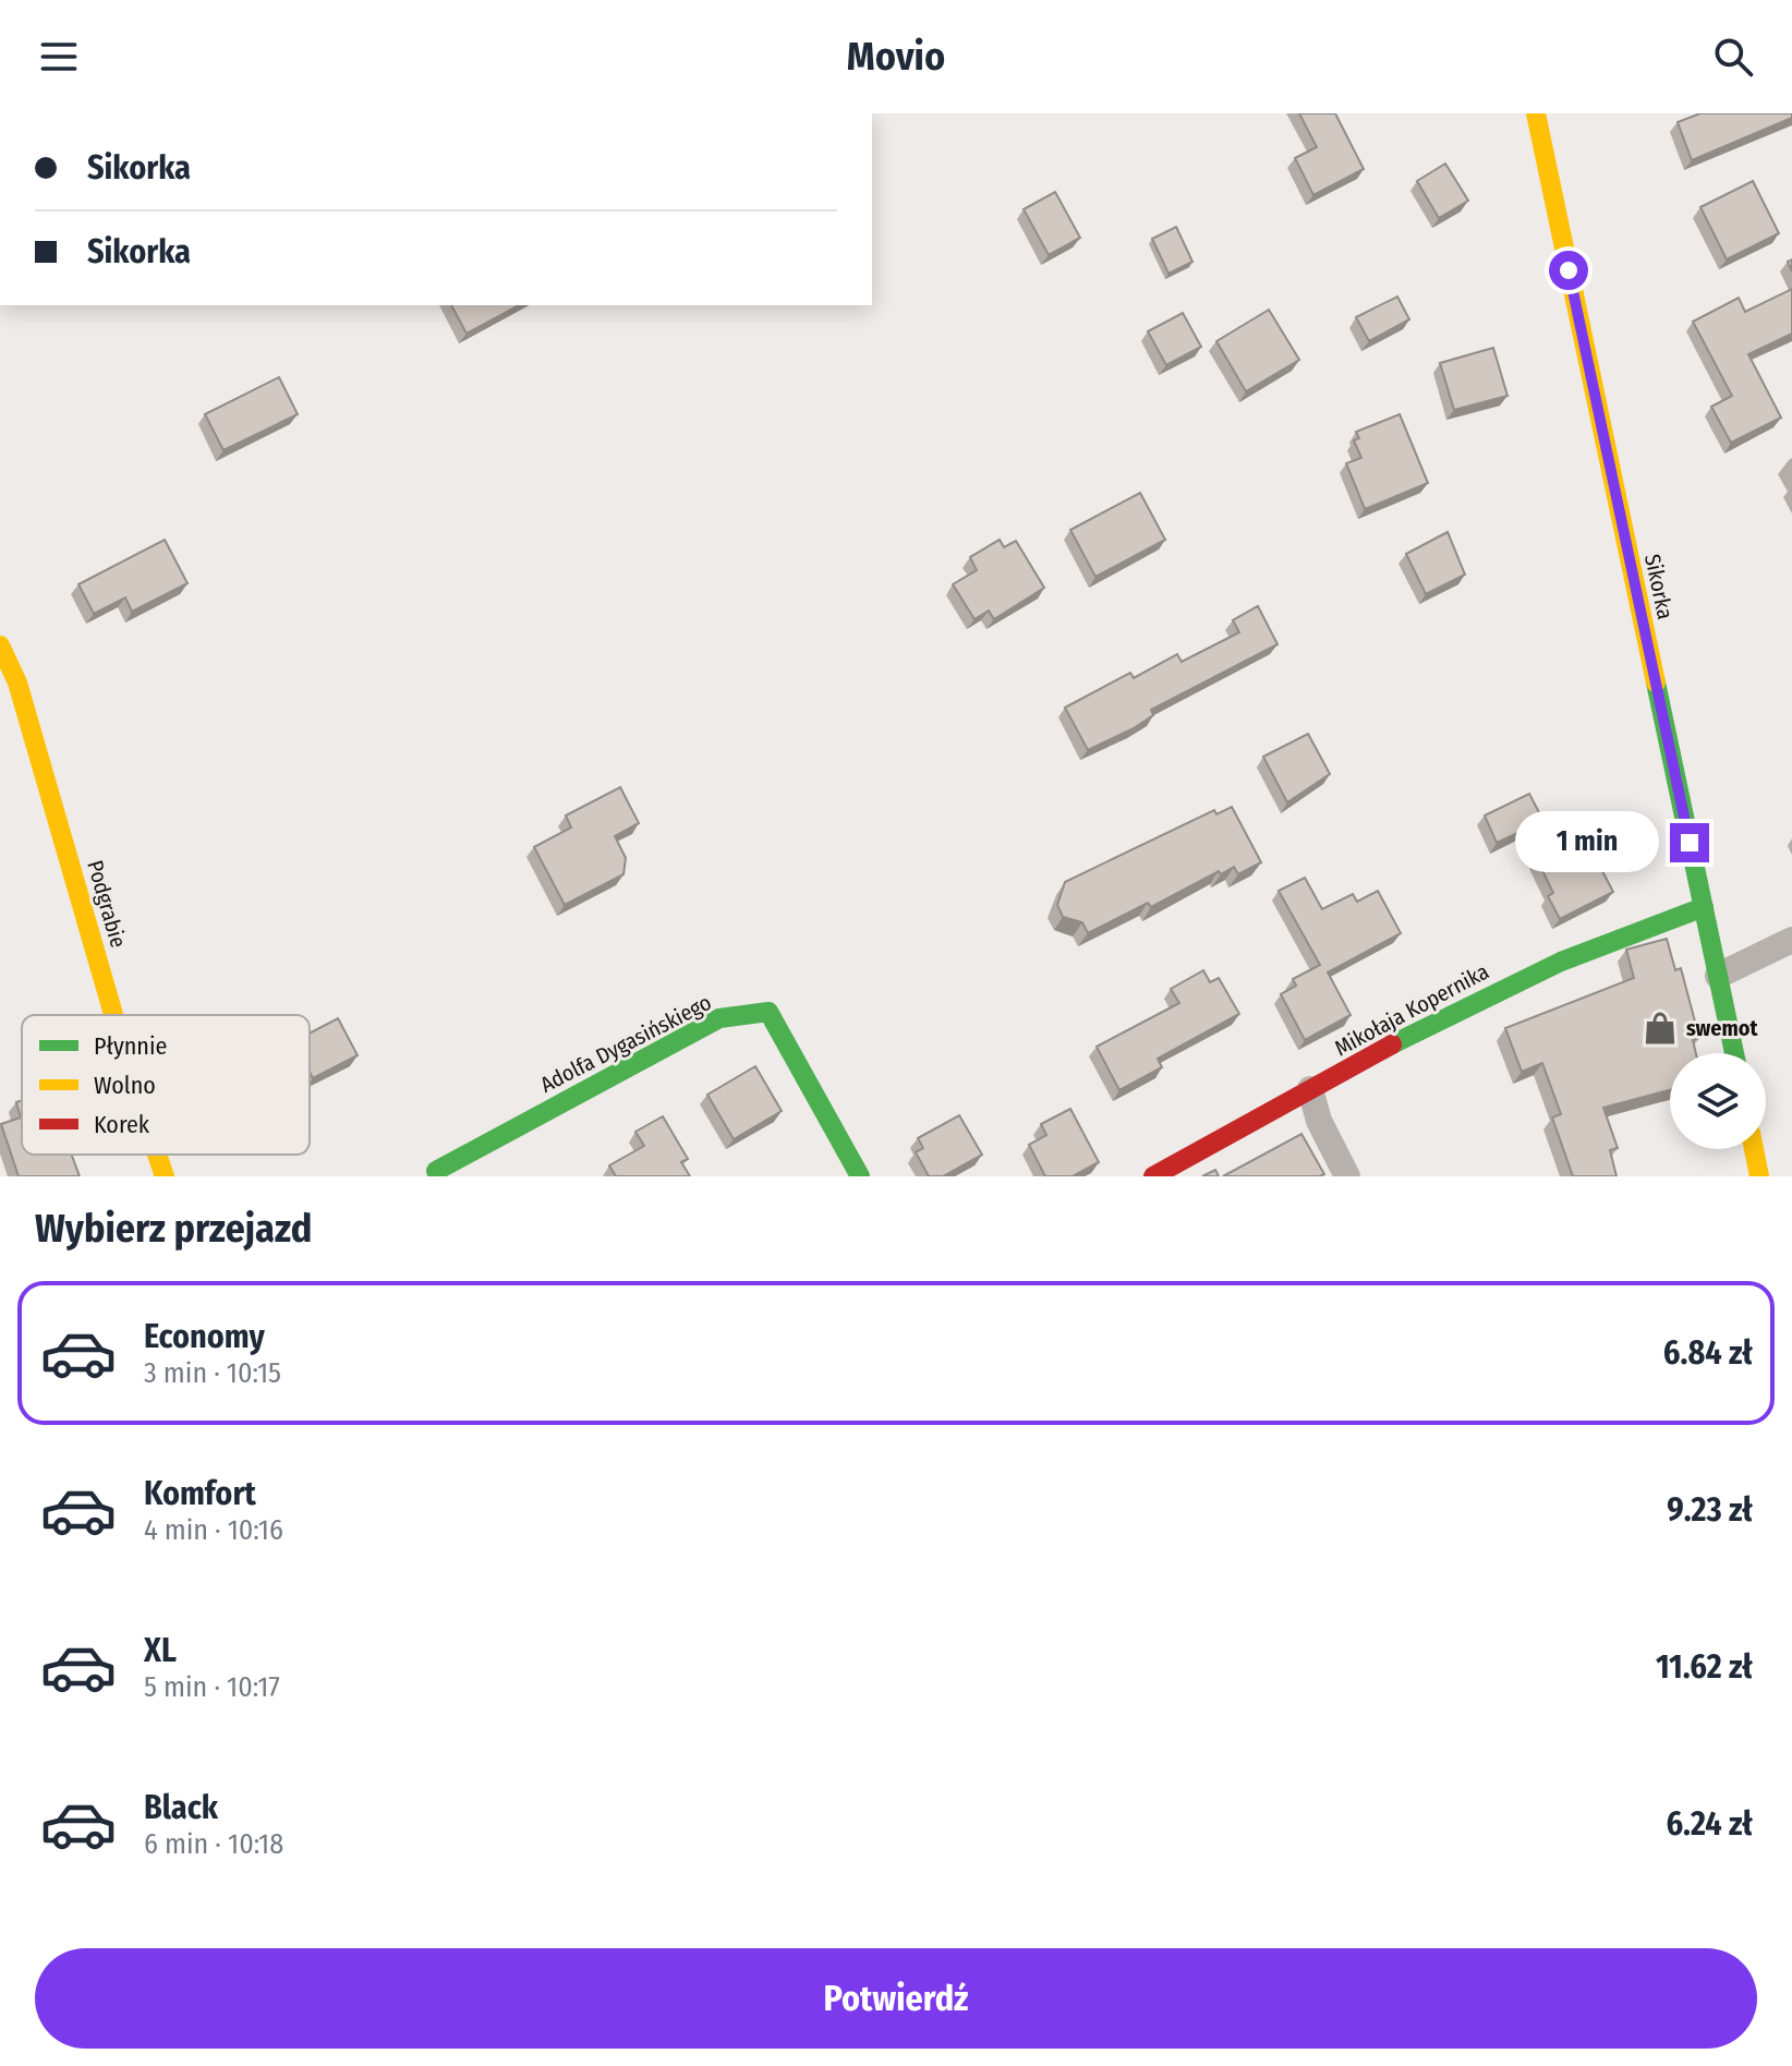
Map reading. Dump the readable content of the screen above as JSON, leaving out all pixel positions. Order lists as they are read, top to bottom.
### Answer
{
  "streets": {
    "street": [
      "Sikorka",
      "Podgrabie",
      "Mikołaja Kopernika",
      "Adolfa Dygasińskiego"
    ]
  },
  "crossings": [
    ["Sikorka", "Mikołaja Kopernika"]
  ],
  "places": {
    "shop": ["swemot"]
  },
  "legend": ["Płynnie", "Wolno", "Korek"],
  "page": {
    "header": "Movio",
    "banner": ["Sikorka", "Sikorka"],
    "bubble": "1 min",
    "heading": "Wybierz przejazd",
    "list": [
      {
        "name": "Economy",
        "note": "3 min · 10:15",
        "value": "6.84 zł"
      },
      {
        "name": "Komfort",
        "note": "4 min · 10:16",
        "value": "9.23 zł"
      },
      {
        "name": "XL",
        "note": "5 min · 10:17",
        "value": "11.62 zł"
      },
      {
        "name": "Black",
        "note": "6 min · 10:18",
        "value": "6.24 zł"
      }
    ],
    "buttons": "Potwierdź"
  }
}
